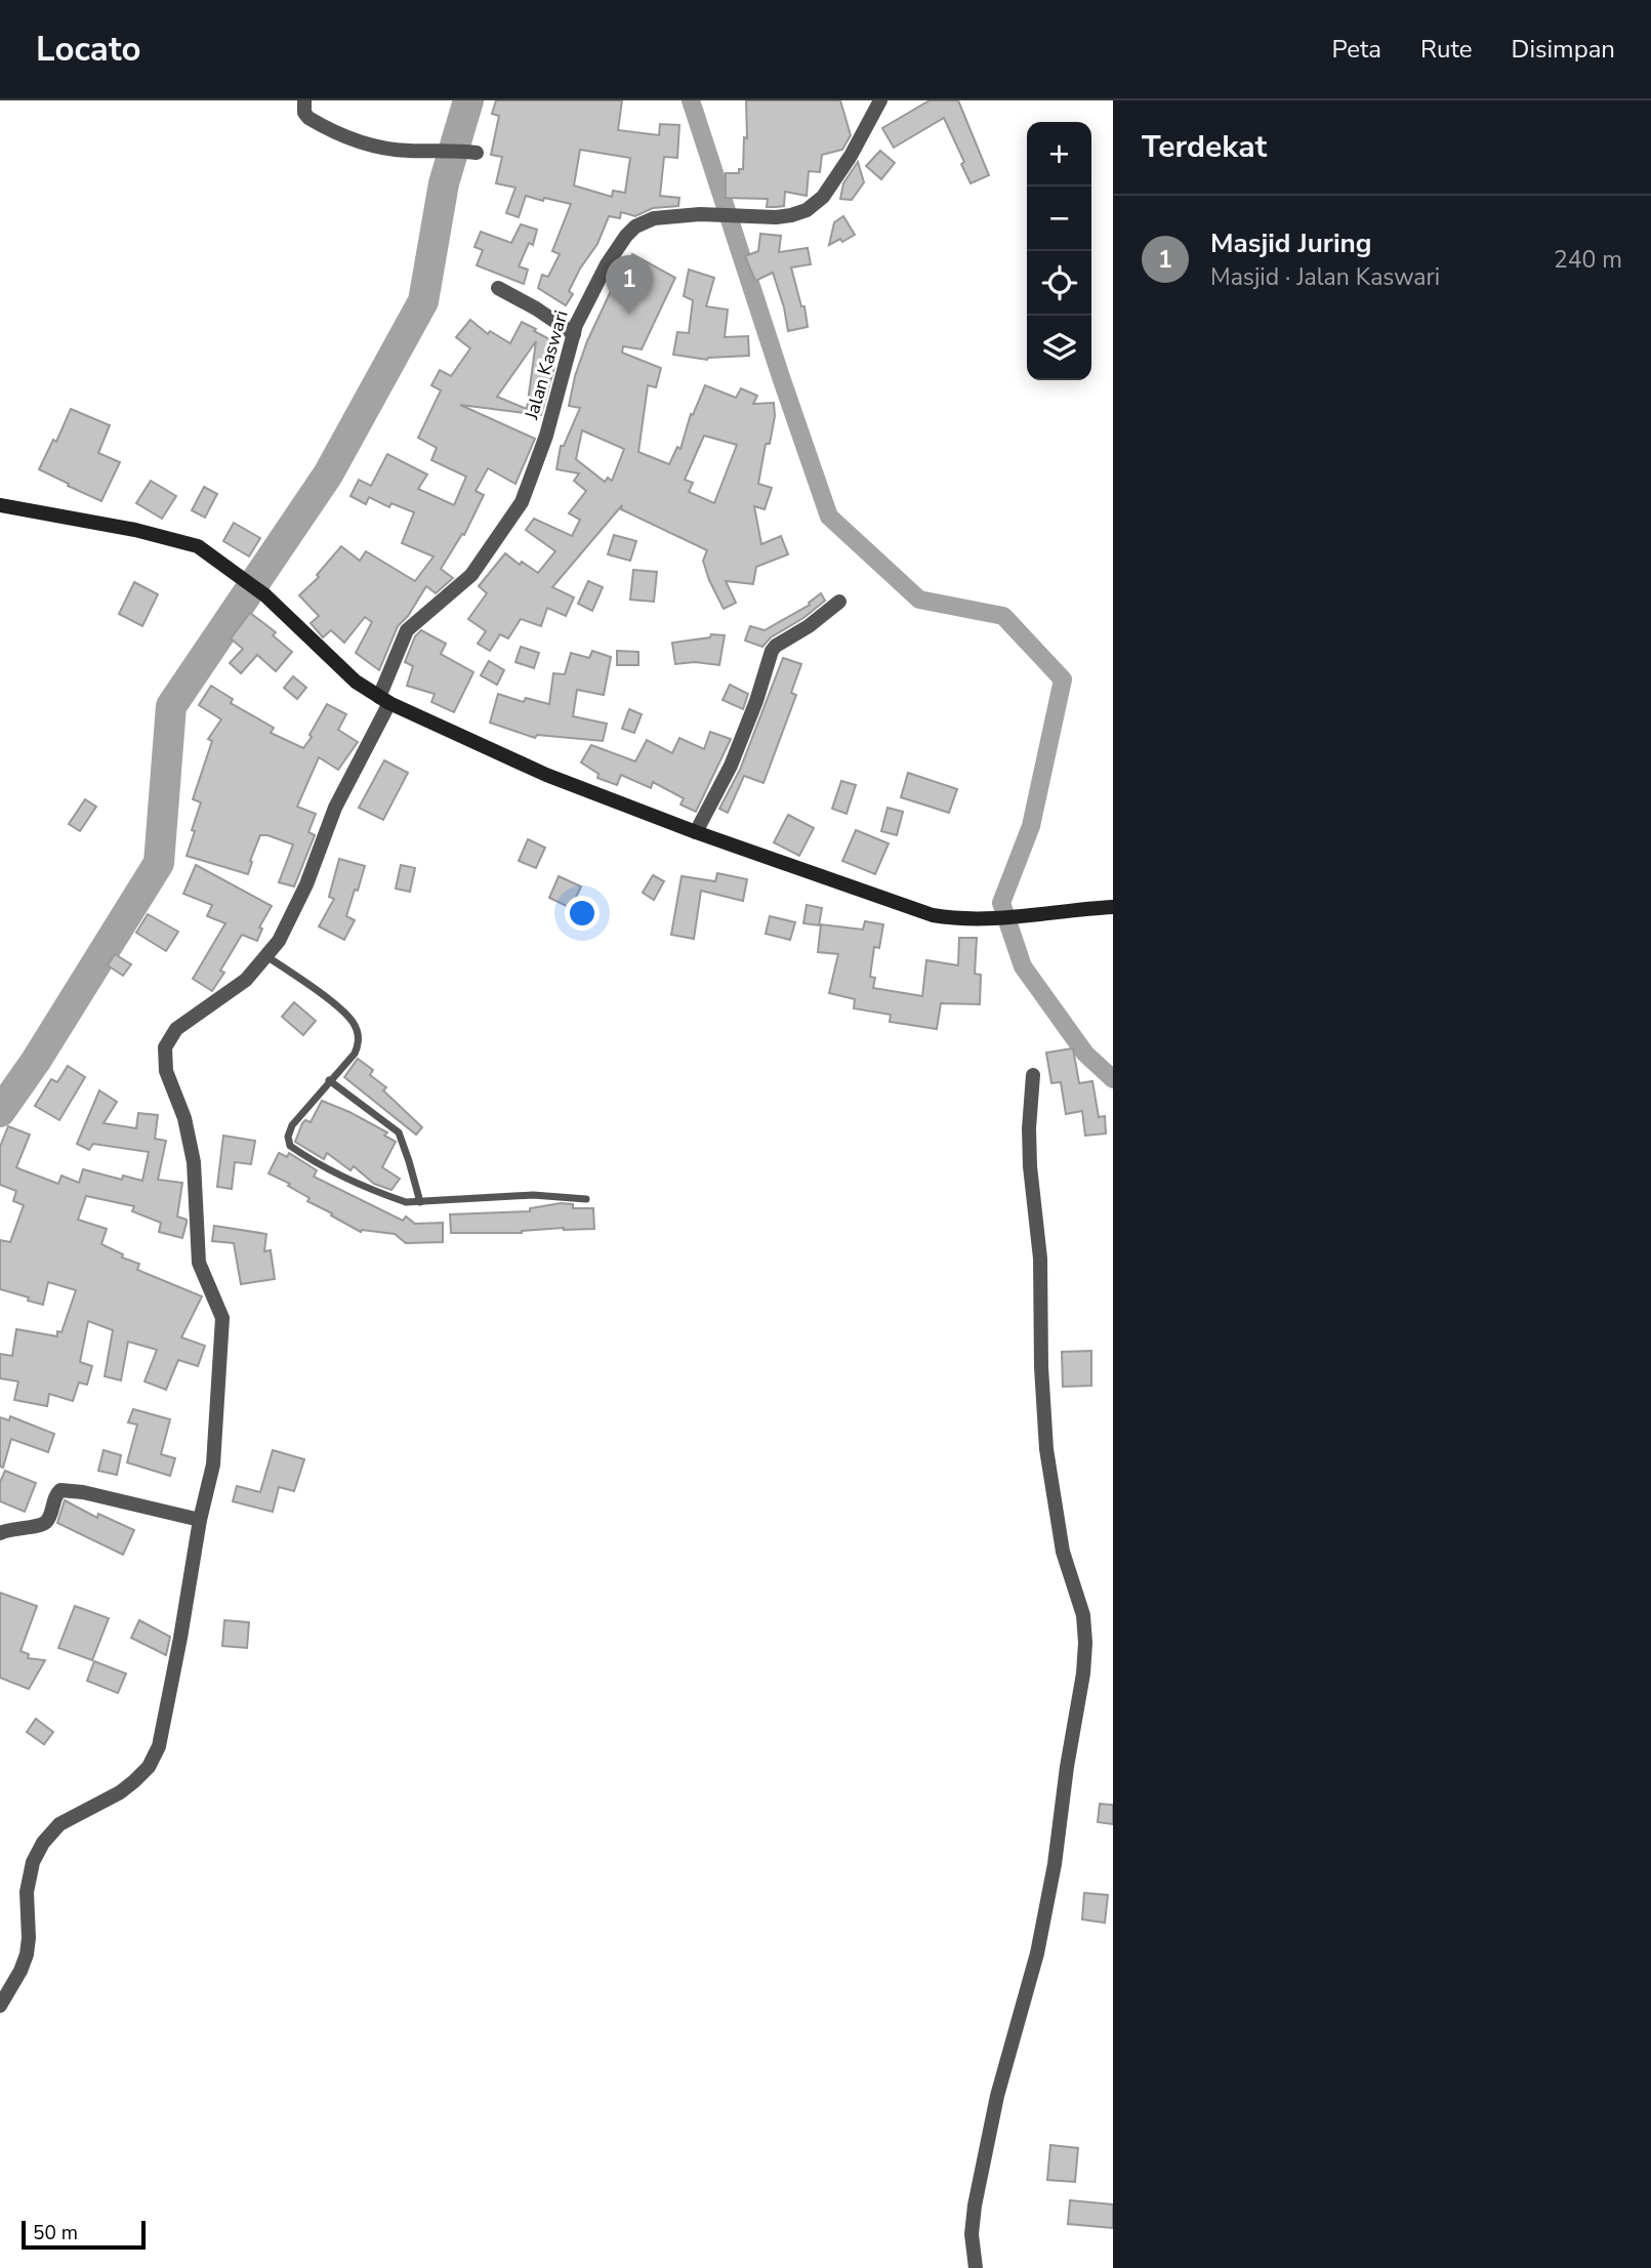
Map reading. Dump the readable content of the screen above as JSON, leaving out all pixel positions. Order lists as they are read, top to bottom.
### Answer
{
  "streets": {
    "street": ["Jalan Kaswari"]
  },
  "scale_bar": "50 m",
  "page": {
    "header": "Locato",
    "nav": ["Peta", "Rute", "Disimpan"],
    "heading": "Terdekat",
    "map_buttons": ["+", "−"],
    "list": [
      {
        "mark": "1",
        "name": "Masjid Juring",
        "note": "Masjid · Jalan Kaswari",
        "value": "240 m"
      }
    ],
    "pins": "1",
    "scale": "50 m"
  }
}
